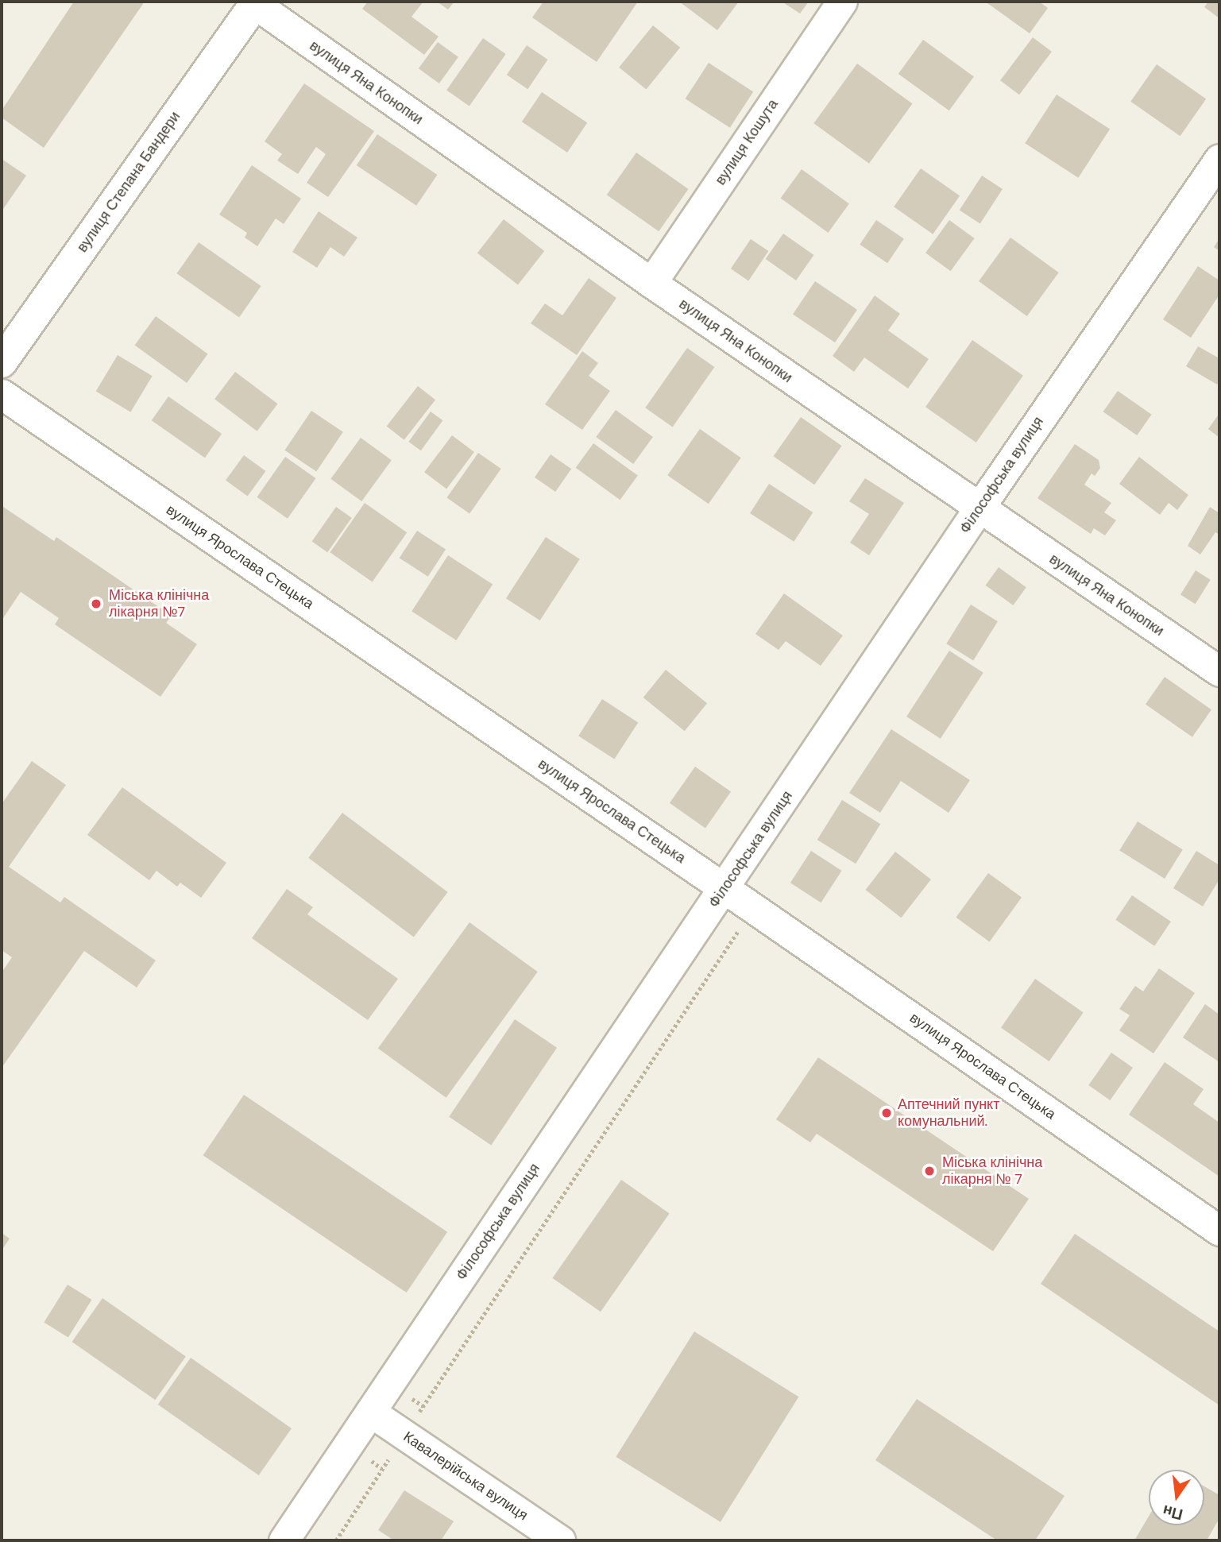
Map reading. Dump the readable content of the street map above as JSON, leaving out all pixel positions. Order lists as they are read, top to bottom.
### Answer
{
  "streets": {
    "street": [
      "вулиця Яна Конопки",
      "вулиця Кошута",
      "вулиця Степана Бандери",
      "Філософська вулиця",
      "вулиця Ярослава Стецька",
      "Кавалерійська вулиця"
    ]
  },
  "crossings": [
    ["вулиця Яна Конопки", "вулиця Кошута"],
    ["вулиця Яна Конопки", "вулиця Степана Бандери"],
    ["вулиця Яна Конопки", "Філософська вулиця"],
    ["Філософська вулиця", "вулиця Ярослава Стецька"],
    ["Філософська вулиця", "Кавалерійська вулиця"]
  ],
  "places": ["Міська клінічна лікарня №7", "Аптечний пункт комунальний.", "Міська клінічна лікарня № 7"],
  "north": "bottom"
}
